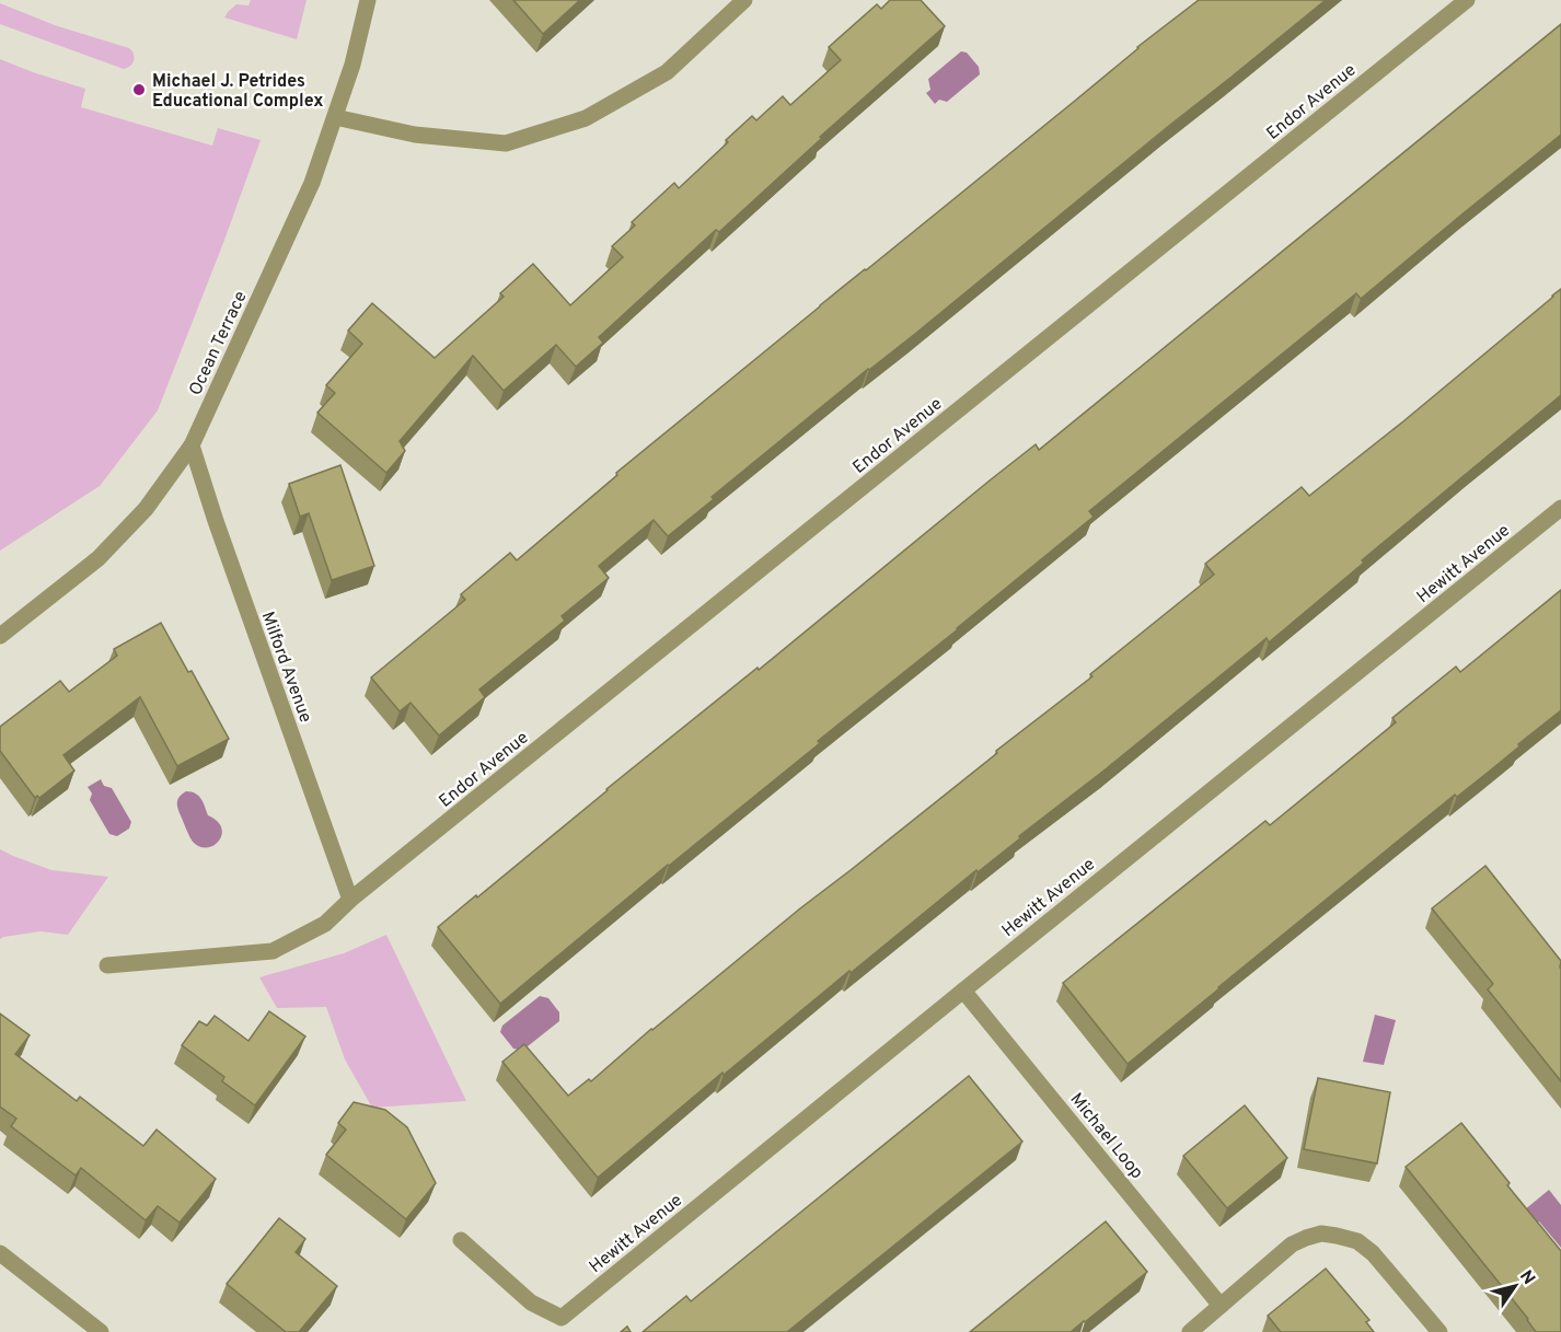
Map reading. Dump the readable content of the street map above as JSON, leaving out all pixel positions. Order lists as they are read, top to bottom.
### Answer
{
  "streets": {
    "street": [
      "Endor Avenue",
      "Ocean Terrace",
      "Hewitt Avenue",
      "Milford Avenue",
      "Michael Loop"
    ]
  },
  "crossings": [
    ["Endor Avenue", "Milford Avenue"],
    ["Ocean Terrace", "Milford Avenue"],
    ["Hewitt Avenue", "Michael Loop"]
  ],
  "places": ["Michael J. Petrides Educational Complex"],
  "north": "top right"
}
